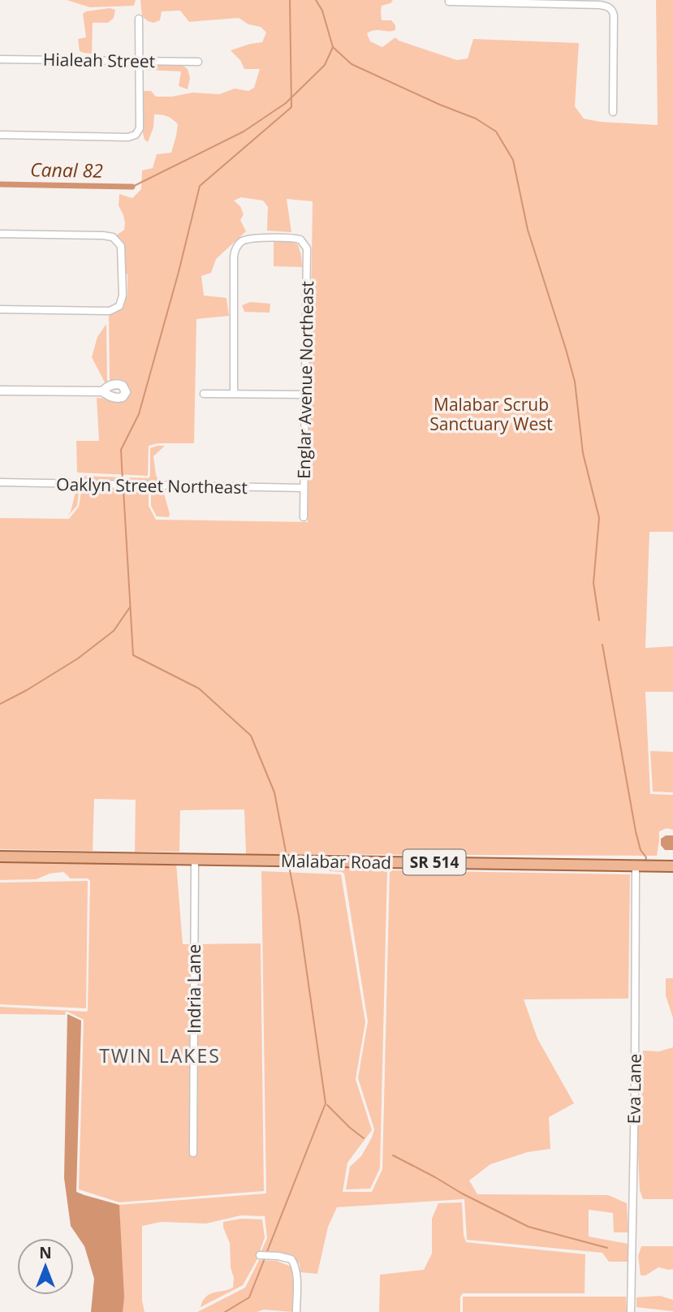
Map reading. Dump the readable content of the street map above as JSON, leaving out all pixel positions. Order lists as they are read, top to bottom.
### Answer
{
  "streets": {
    "main road": ["Malabar Road", "SR 514"],
    "street": [
      "Hialeah Street",
      "Englar Avenue Northeast",
      "Oaklyn Street Northeast",
      "Indria Lane",
      "Eva Lane"
    ]
  },
  "crossings": [
    ["Englar Avenue Northeast", "Oaklyn Street Northeast"],
    ["Malabar Road", "Indria Lane"],
    ["Malabar Road", "Eva Lane"]
  ],
  "districts": ["TWIN LAKES"],
  "water": ["Canal 82"],
  "parks": ["Malabar Scrub Sanctuary West"],
  "north": "top"
}
